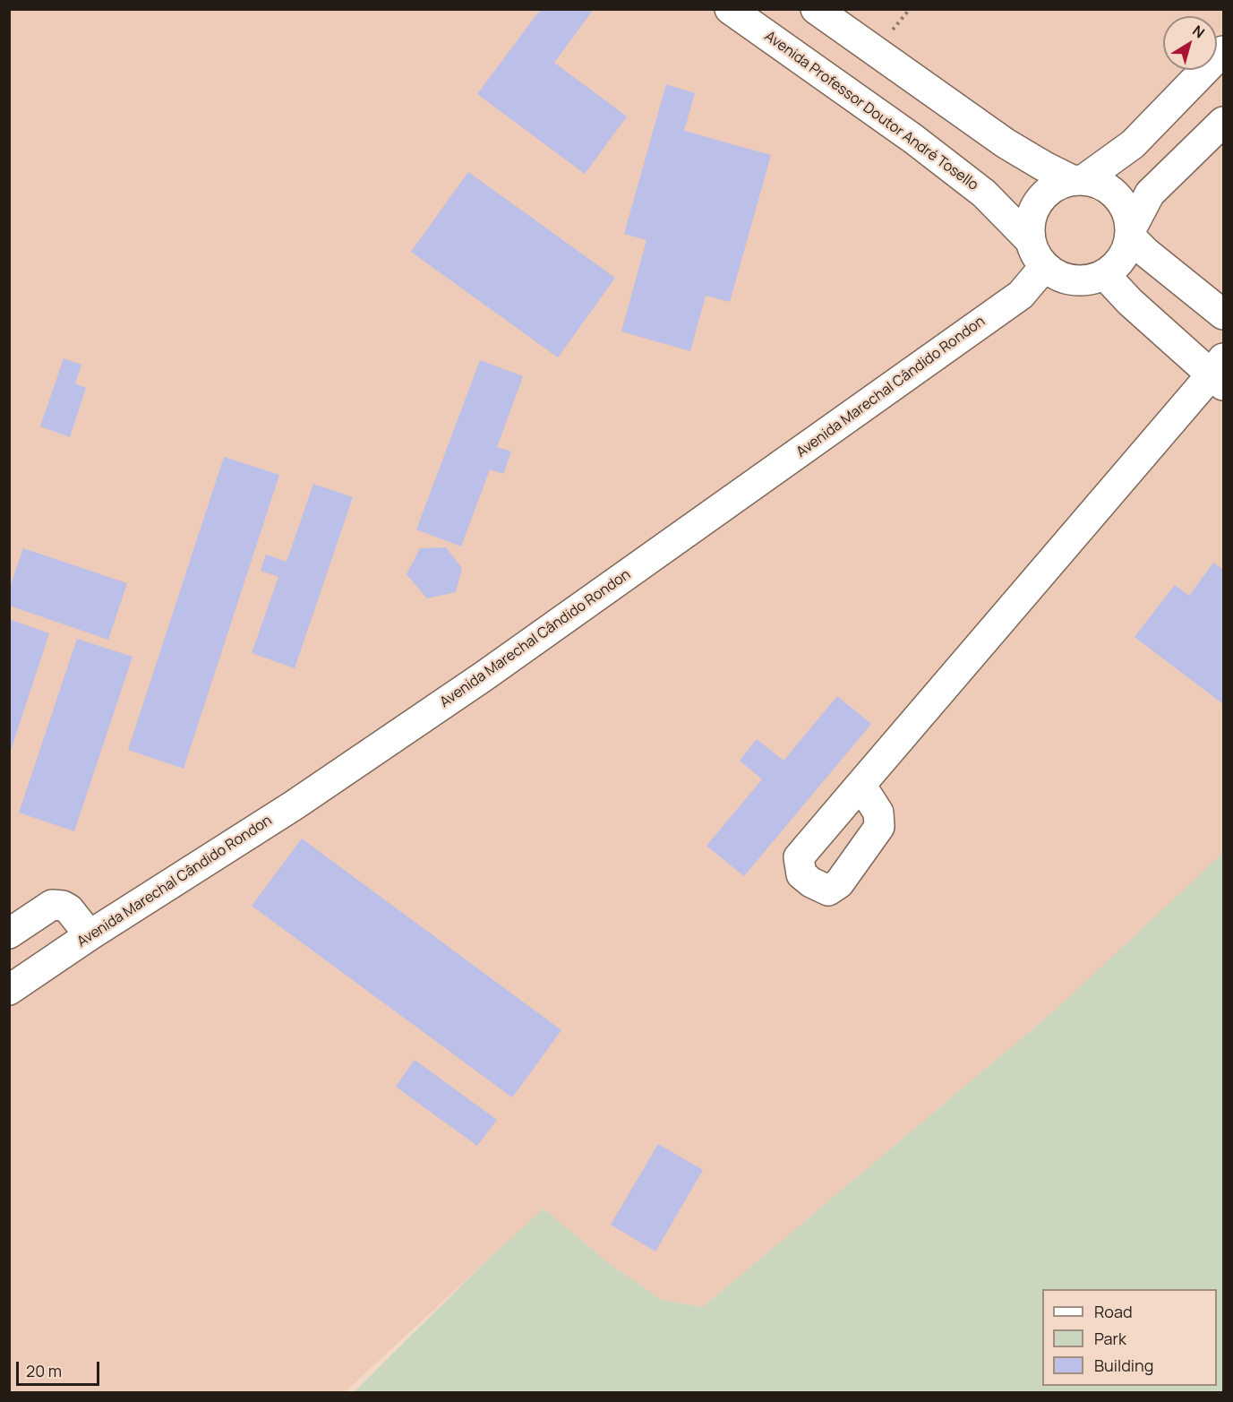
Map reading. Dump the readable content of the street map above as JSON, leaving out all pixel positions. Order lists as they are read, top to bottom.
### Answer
{
  "streets": {
    "street": ["Avenida Professor Doutor André Tosello", "Avenida Marechal Cândido Rondon"]
  },
  "crossings": [
    ["Avenida Professor Doutor André Tosello", "Avenida Marechal Cândido Rondon"]
  ],
  "legend": ["Road", "Park", "Building"],
  "scale_bar": "20 m",
  "north": "top right"
}
